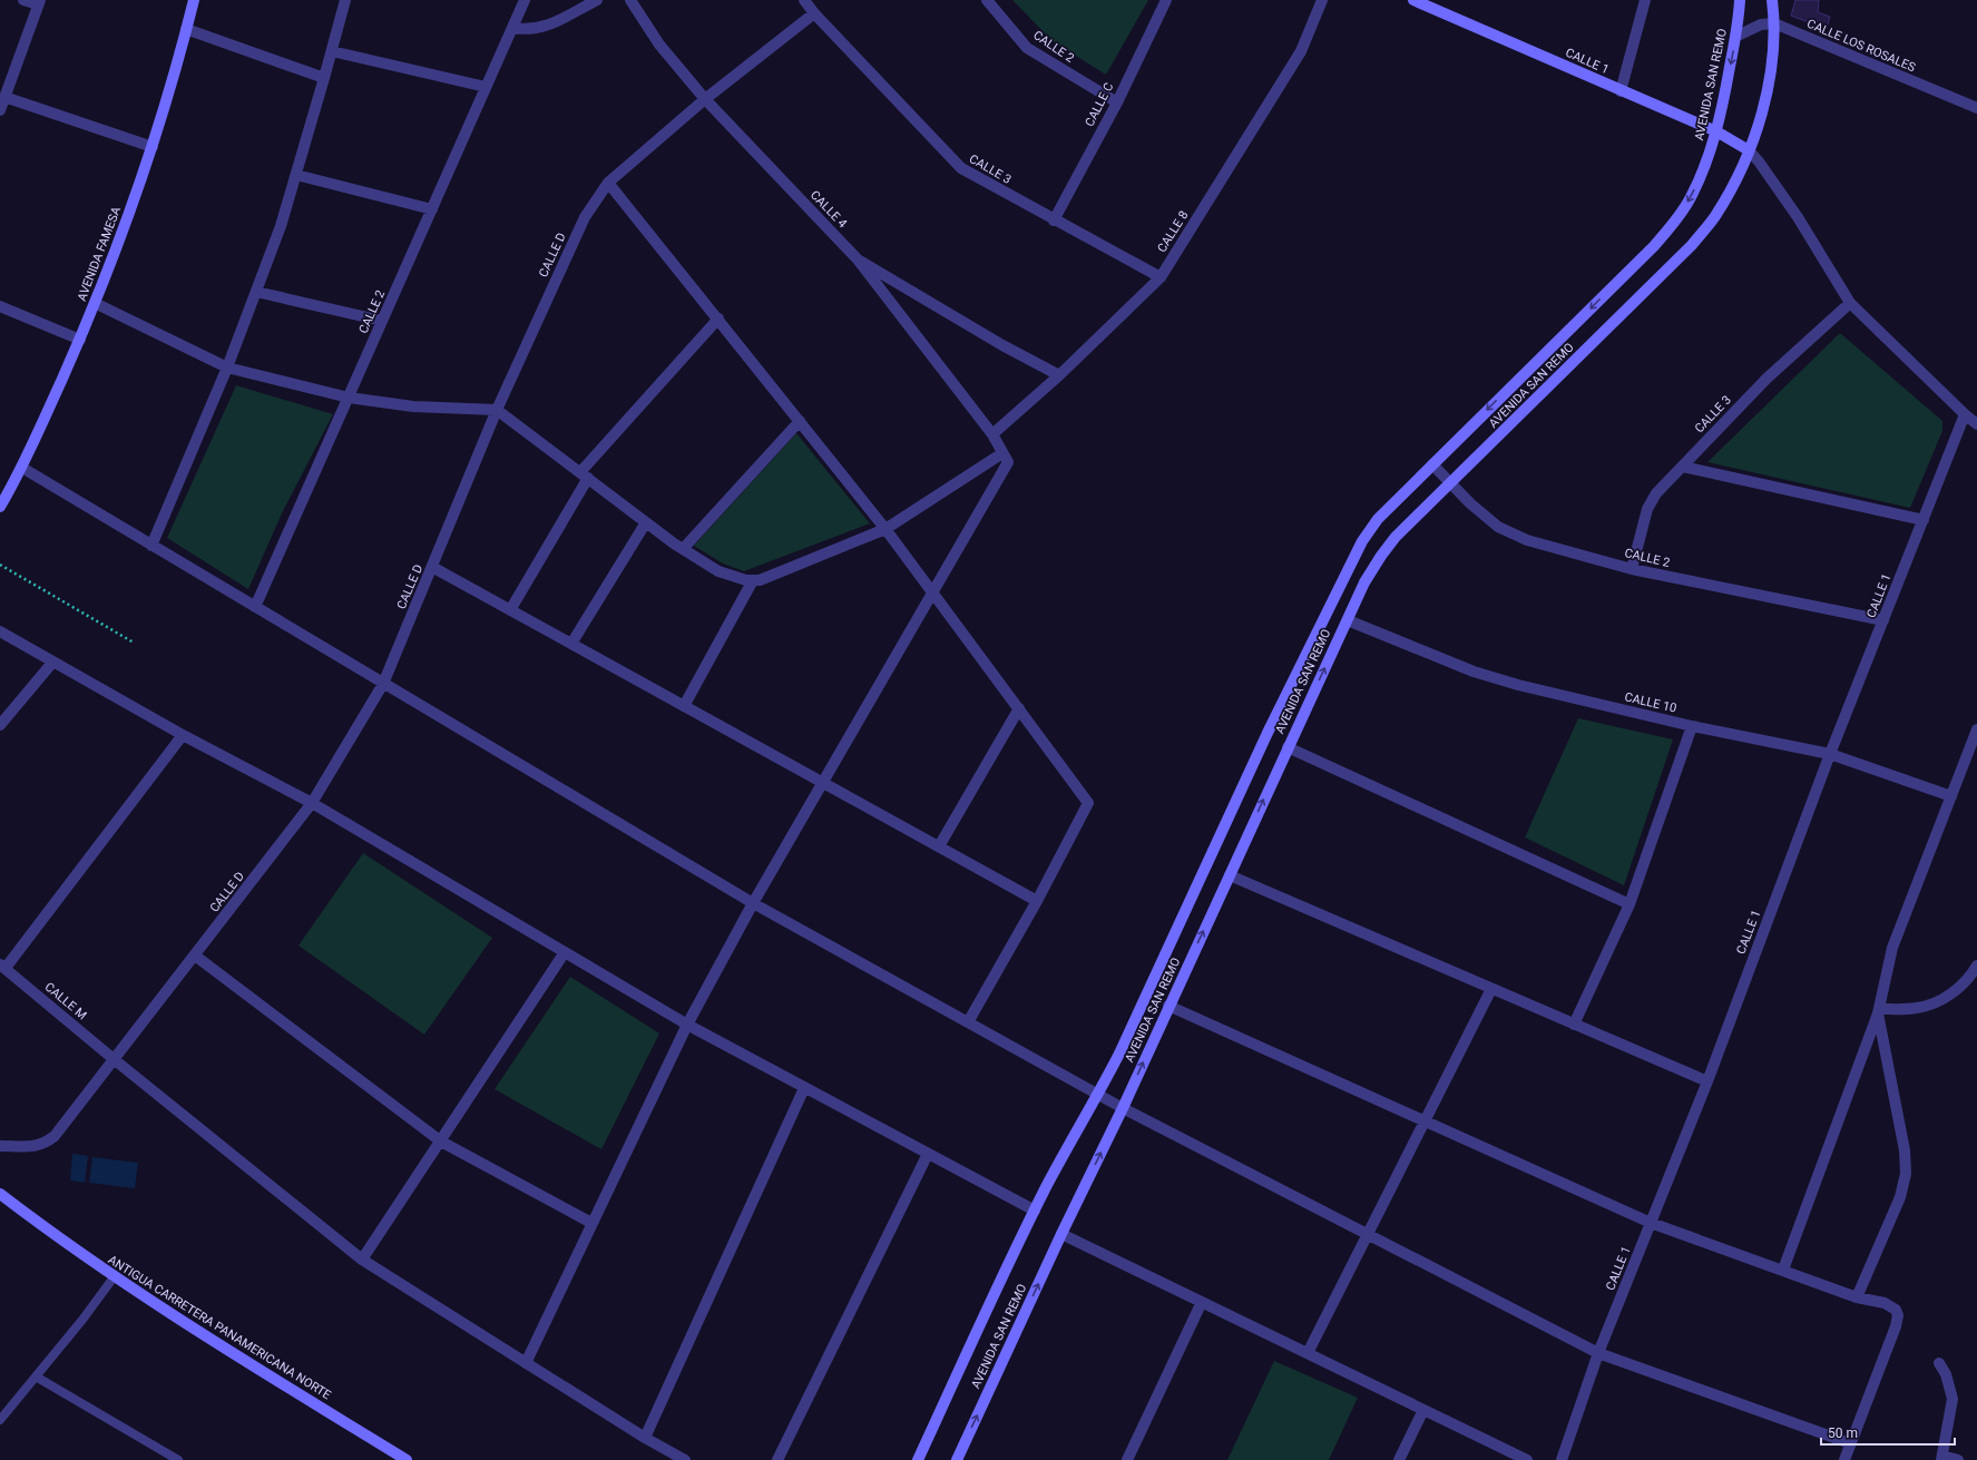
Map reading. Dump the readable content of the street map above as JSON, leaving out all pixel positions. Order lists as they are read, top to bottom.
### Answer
{
  "streets": {
    "main road": [
      "CALLE 1",
      "AVENIDA SAN REMO",
      "AVENIDA FAMESA",
      "ANTIGUA CARRETERA PANAMERICANA NORTE"
    ],
    "street": [
      "CALLE LOS ROSALES",
      "CALLE 2",
      "CALLE C",
      "CALLE 3",
      "CALLE 4",
      "CALLE 8",
      "CALLE D",
      "CALLE 10",
      "CALLE M"
    ]
  },
  "crossings": [
    ["CALLE LOS ROSALES", "AVENIDA SAN REMO"],
    ["CALLE 2", "CALLE 1"],
    ["CALLE 2", "AVENIDA SAN REMO"],
    ["CALLE 2", "CALLE C"],
    ["CALLE 2", "CALLE 3"],
    ["CALLE 1", "AVENIDA SAN REMO"],
    ["CALLE 1", "CALLE 10"],
    ["AVENIDA SAN REMO", "CALLE 10"],
    ["CALLE C", "CALLE 3"],
    ["CALLE 3", "CALLE 8"],
    ["CALLE 3", "CALLE D"],
    ["CALLE 4", "CALLE 8"],
    ["CALLE 4", "CALLE D"],
    ["CALLE D", "CALLE M"]
  ],
  "scale_bar": "50 m"
}
